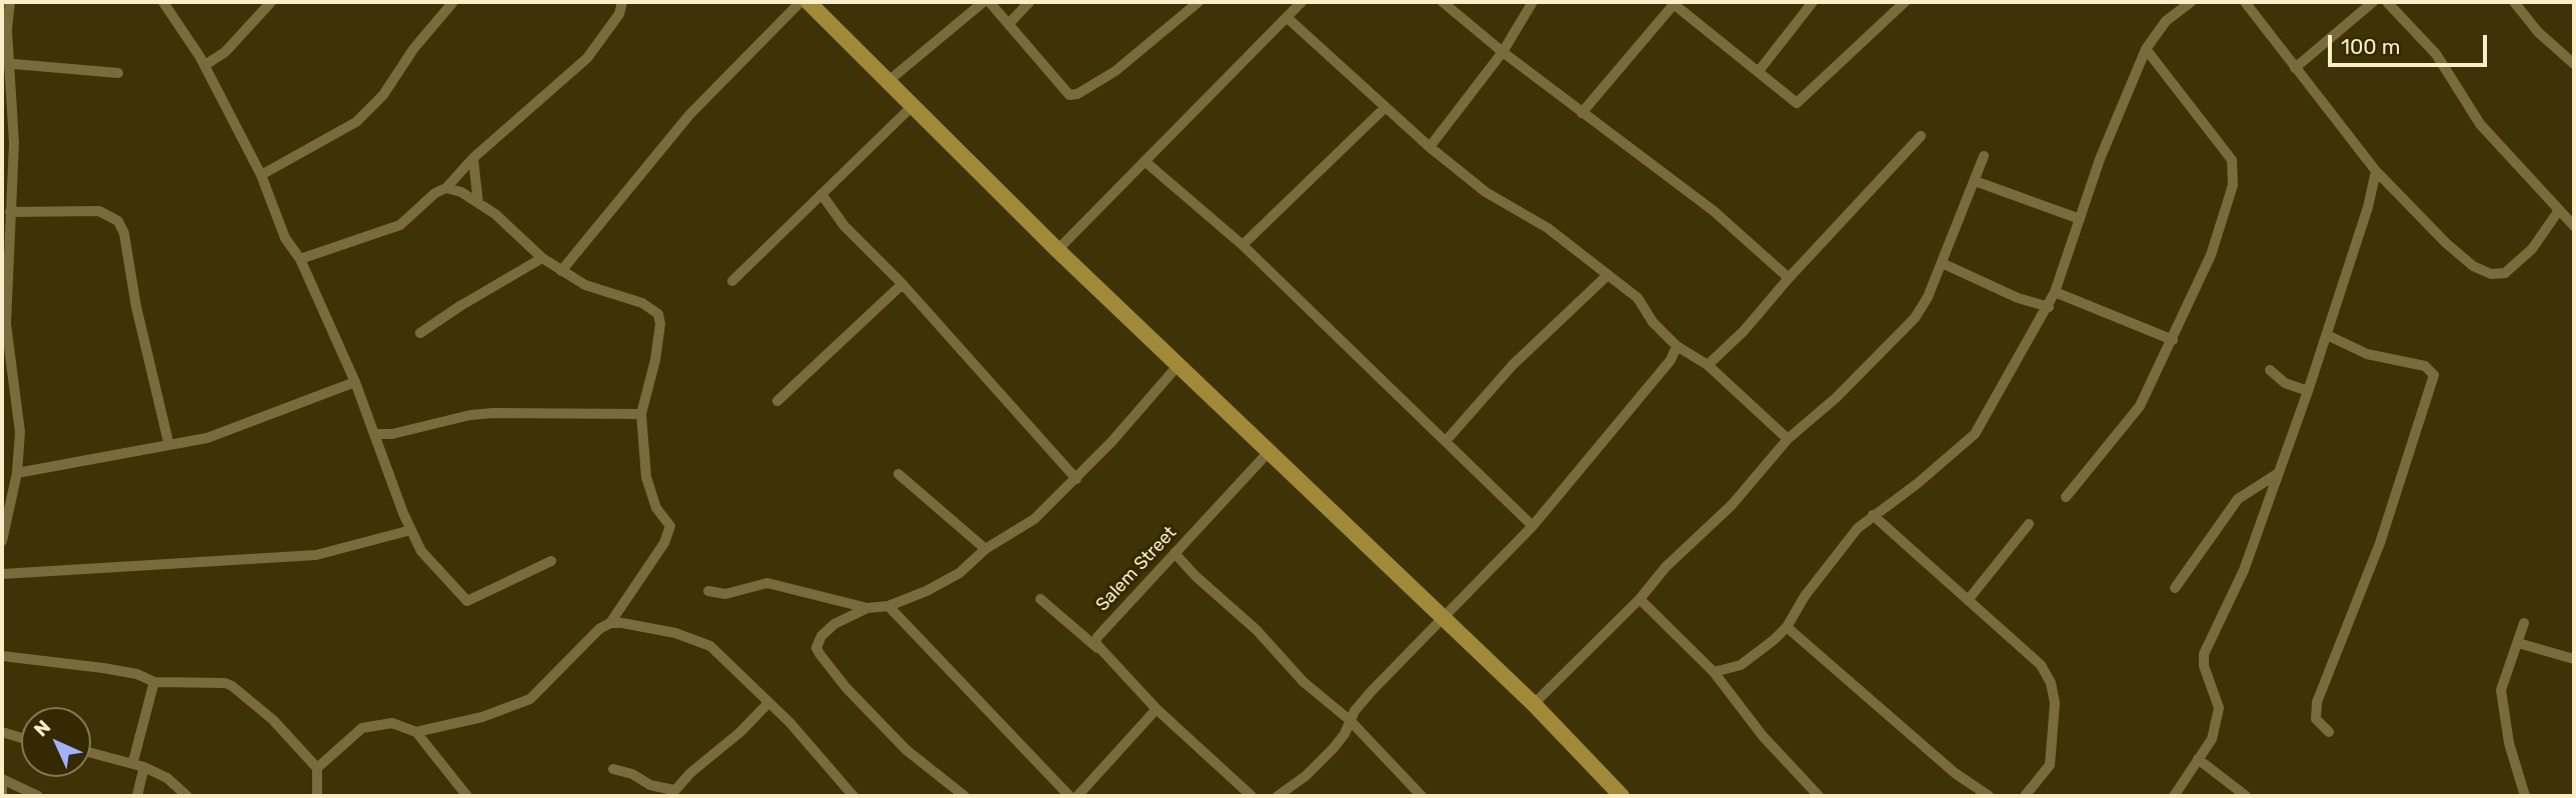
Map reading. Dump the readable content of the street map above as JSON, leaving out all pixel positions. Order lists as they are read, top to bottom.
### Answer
{
  "streets": {
    "street": ["Salem Street"]
  },
  "scale_bar": "100 m",
  "north": "top left"
}
